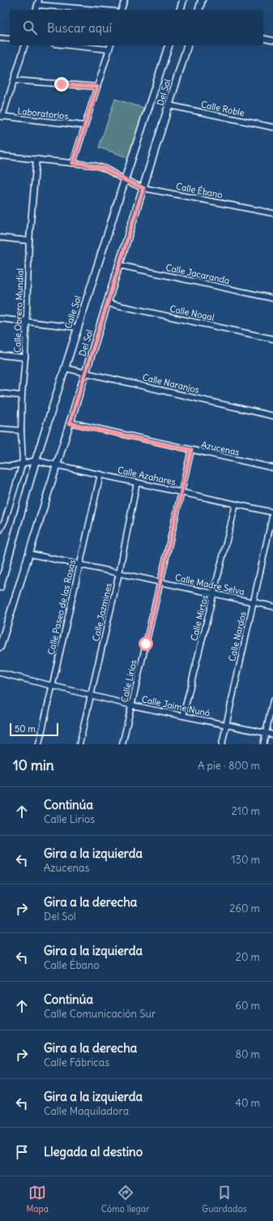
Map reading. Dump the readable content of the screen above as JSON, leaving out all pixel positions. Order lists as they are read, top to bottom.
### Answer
{
  "streets": {
    "street": [
      "Del Sol",
      "Calle Roble",
      "Laboratorios",
      "Calle Ébano",
      "Calle Jacaranda",
      "Calle Obrero Mundial",
      "Calle Sol",
      "Calle Nogal",
      "Calle Naranjos",
      "Azucenas",
      "Calle Azahares",
      "Calle Madre Selva",
      "Calle Paseo de las Rosas",
      "Calle Jazmines",
      "Calle Mirtos",
      "Calle Nardos",
      "Calle Lirios",
      "Calle Jaime Nunó"
    ]
  },
  "crossings": [
    ["Del Sol", "Calle Roble"],
    ["Del Sol", "Calle Ébano"],
    ["Del Sol", "Calle Jacaranda"],
    ["Del Sol", "Calle Nogal"],
    ["Del Sol", "Calle Naranjos"],
    ["Del Sol", "Azucenas"],
    ["Del Sol", "Calle Azahares"],
    ["Del Sol", "Calle Madre Selva"],
    ["Calle Ébano", "Calle Obrero Mundial"],
    ["Calle Ébano", "Calle Sol"],
    ["Calle Obrero Mundial", "Calle Azahares"],
    ["Calle Sol", "Calle Naranjos"],
    ["Calle Sol", "Calle Azahares"],
    ["Azucenas", "Calle Lirios"],
    ["Calle Azahares", "Calle Paseo de las Rosas"],
    ["Calle Azahares", "Calle Jazmines"],
    ["Calle Azahares", "Calle Mirtos"],
    ["Calle Azahares", "Calle Nardos"],
    ["Calle Azahares", "Calle Lirios"],
    ["Calle Madre Selva", "Calle Paseo de las Rosas"],
    ["Calle Madre Selva", "Calle Jazmines"],
    ["Calle Madre Selva", "Calle Mirtos"],
    ["Calle Madre Selva", "Calle Nardos"],
    ["Calle Madre Selva", "Calle Lirios"],
    ["Calle Paseo de las Rosas", "Calle Jaime Nunó"],
    ["Calle Jazmines", "Calle Jaime Nunó"],
    ["Calle Mirtos", "Calle Jaime Nunó"],
    ["Calle Nardos", "Calle Jaime Nunó"],
    ["Calle Lirios", "Calle Jaime Nunó"]
  ],
  "scale_bar": "50 m",
  "page": {
    "search": "Buscar aquí",
    "scale": "50 m",
    "heading": ["10 min", "A pie · 800 m"],
    "list": [
      ["Continúa", "Calle Lirios", "210 m"],
      ["Gira a la izquierda", "Azucenas", "130 m"],
      ["Gira a la derecha", "Del Sol", "260 m"],
      ["Gira a la izquierda", "Calle Ébano", "20 m"],
      ["Continúa", "Calle Comunicación Sur", "60 m"],
      ["Gira a la derecha", "Calle Fábricas", "80 m"],
      ["Gira a la izquierda", "Calle Maquiladora", "40 m"],
      "Llegada al destino"
    ],
    "nav": ["Mapa", "Cómo llegar", "Guardados"]
  }
}
